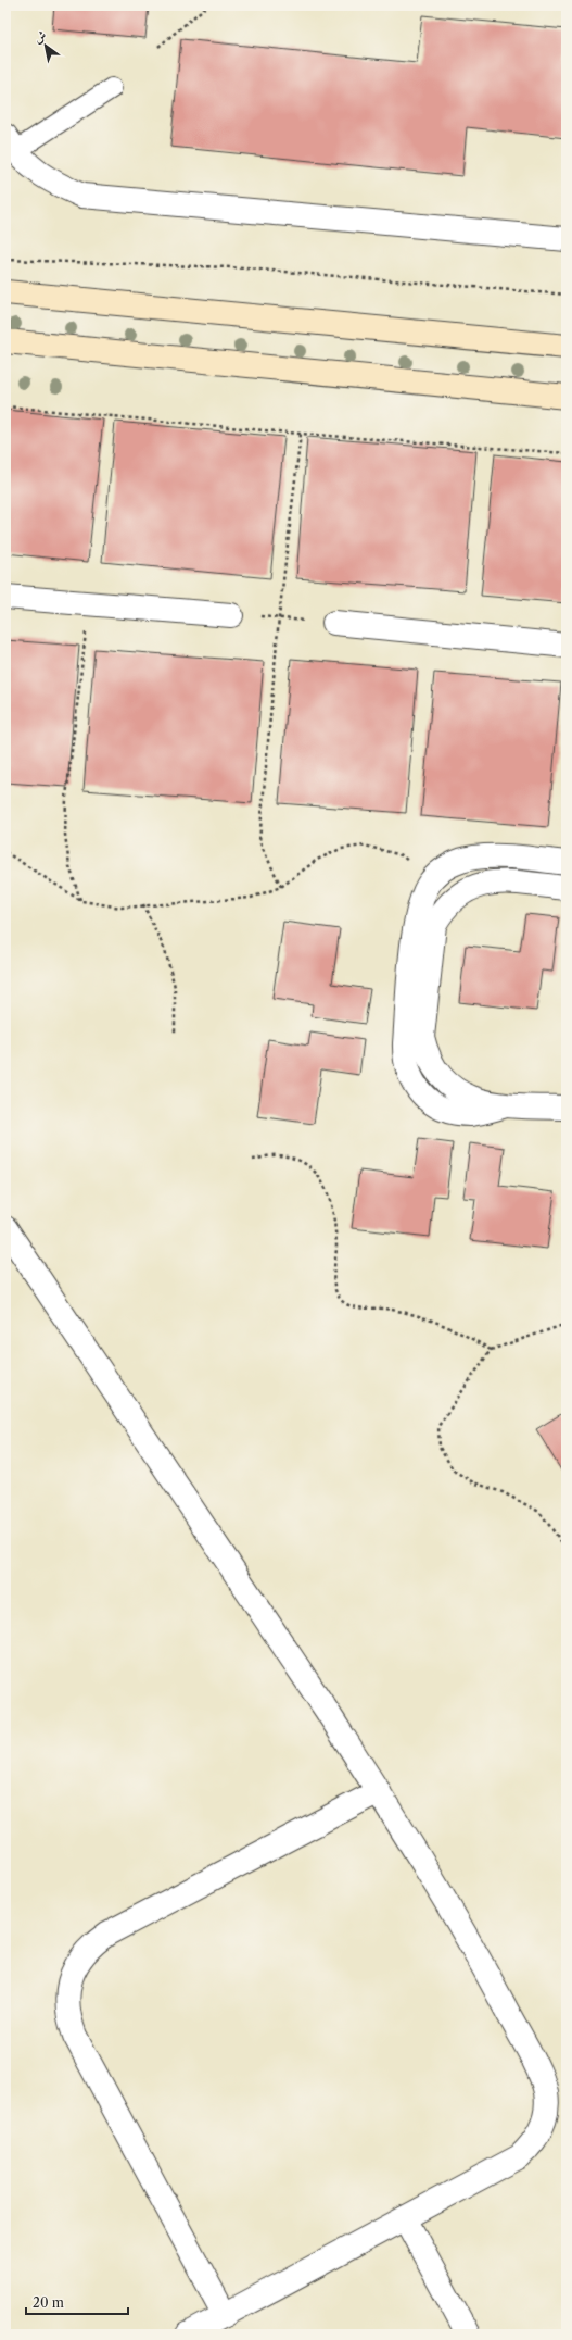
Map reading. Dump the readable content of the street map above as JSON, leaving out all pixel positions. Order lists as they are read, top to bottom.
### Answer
{
  "scale_bar": "20 m",
  "north": "top left"
}
